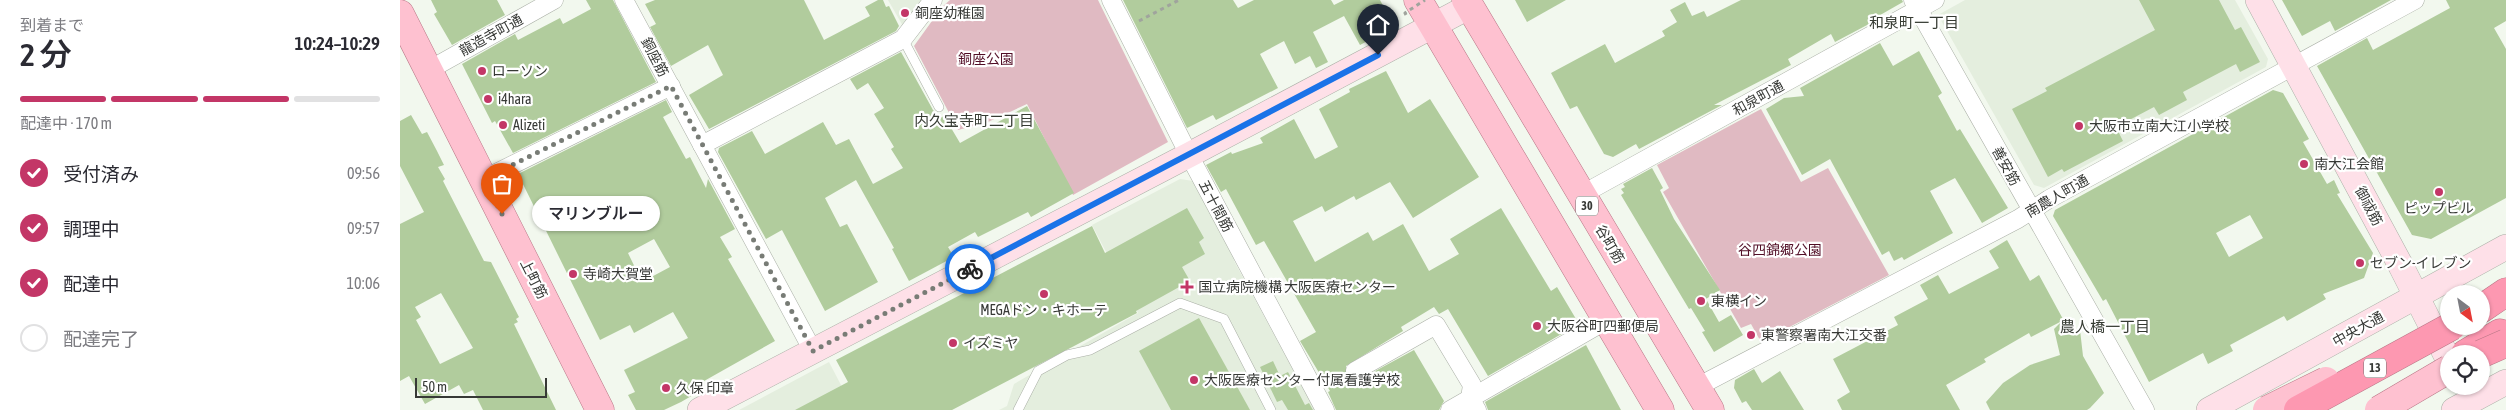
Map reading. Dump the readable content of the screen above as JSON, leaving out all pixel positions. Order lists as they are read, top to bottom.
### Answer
{
  "streets": {
    "highway": ["13"],
    "main road": ["30", "谷町筋", "上町筋"],
    "street": [
      "龍造寺町通",
      "銅座筋",
      "和泉町通",
      "善安筋",
      "南農人町通",
      "五十間筋",
      "御祓筋",
      "中央大通"
    ]
  },
  "crossings": [
    ["龍造寺町通", "上町筋"],
    ["和泉町通", "善安筋"],
    ["和泉町通", "谷町筋"],
    ["善安筋", "南農人町通"],
    ["南農人町通", "御祓筋"],
    ["南農人町通", "谷町筋"],
    ["御祓筋", "中央大通"]
  ],
  "districts": ["和泉町一丁目", "内久宝寺町二丁目", "農人橋一丁目"],
  "parks": ["銅座公園", "谷四錦郷公園"],
  "places": {
    "other": [
      "銅座幼稚園",
      "ローソン",
      "i4hara",
      "Alizeti",
      "大阪市立南大江小学校",
      "南大江会館",
      "ピップビル",
      "マリンブルー",
      "セブン-イレブン",
      "寺崎大賀堂",
      "MEGAドン・キホーテ",
      "東横イン",
      "大阪谷町四郵便局",
      "東警察署南大江交番",
      "イズミヤ",
      "大阪医療センター付属看護学校",
      "久保 印章"
    ],
    "health": ["国立病院機構 大阪医療センター"]
  },
  "scale_bar": "50 m",
  "north": "bottom right",
  "page": {
    "heading": ["2 分", "到着まで", "10:24–10:29"],
    "bar": "配達中 · 170 m",
    "list": [
      ["受付済み", "09:56"],
      ["調理中", "09:57"],
      ["配達中", "10:06"],
      "配達完了"
    ],
    "bubble": "マリンブルー",
    "scale": "50 m"
  }
}
